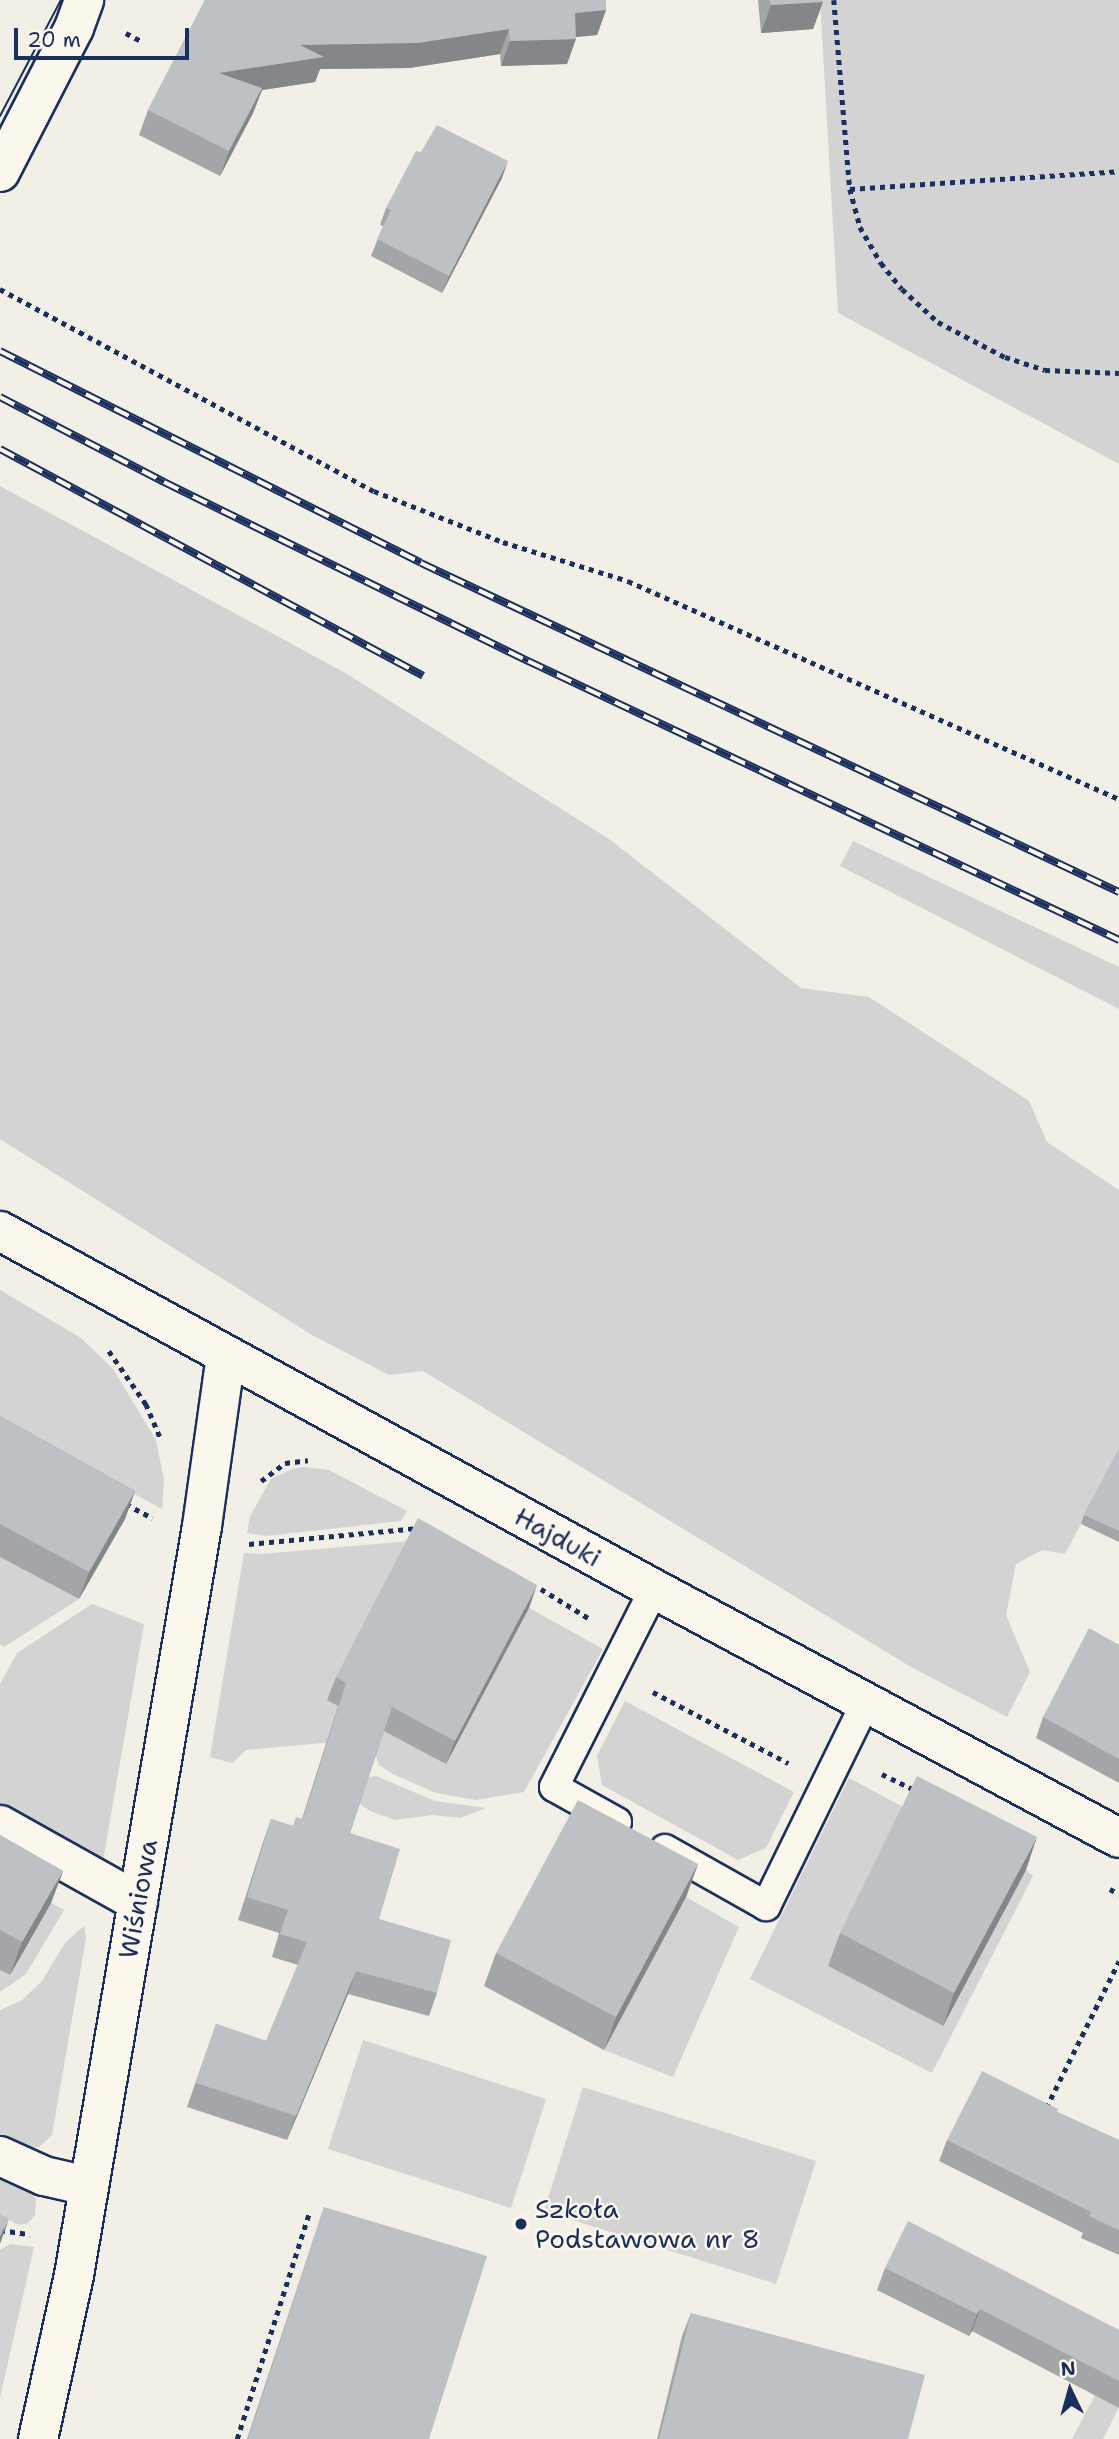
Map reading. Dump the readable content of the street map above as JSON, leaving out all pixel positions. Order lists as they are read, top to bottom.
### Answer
{
  "streets": {
    "street": ["Hajduki", "Wiśniowa"]
  },
  "crossings": [
    ["Hajduki", "Wiśniowa"]
  ],
  "places": ["Szkoła Podstawowa nr 8"],
  "scale_bar": "20 m",
  "north": "top"
}
